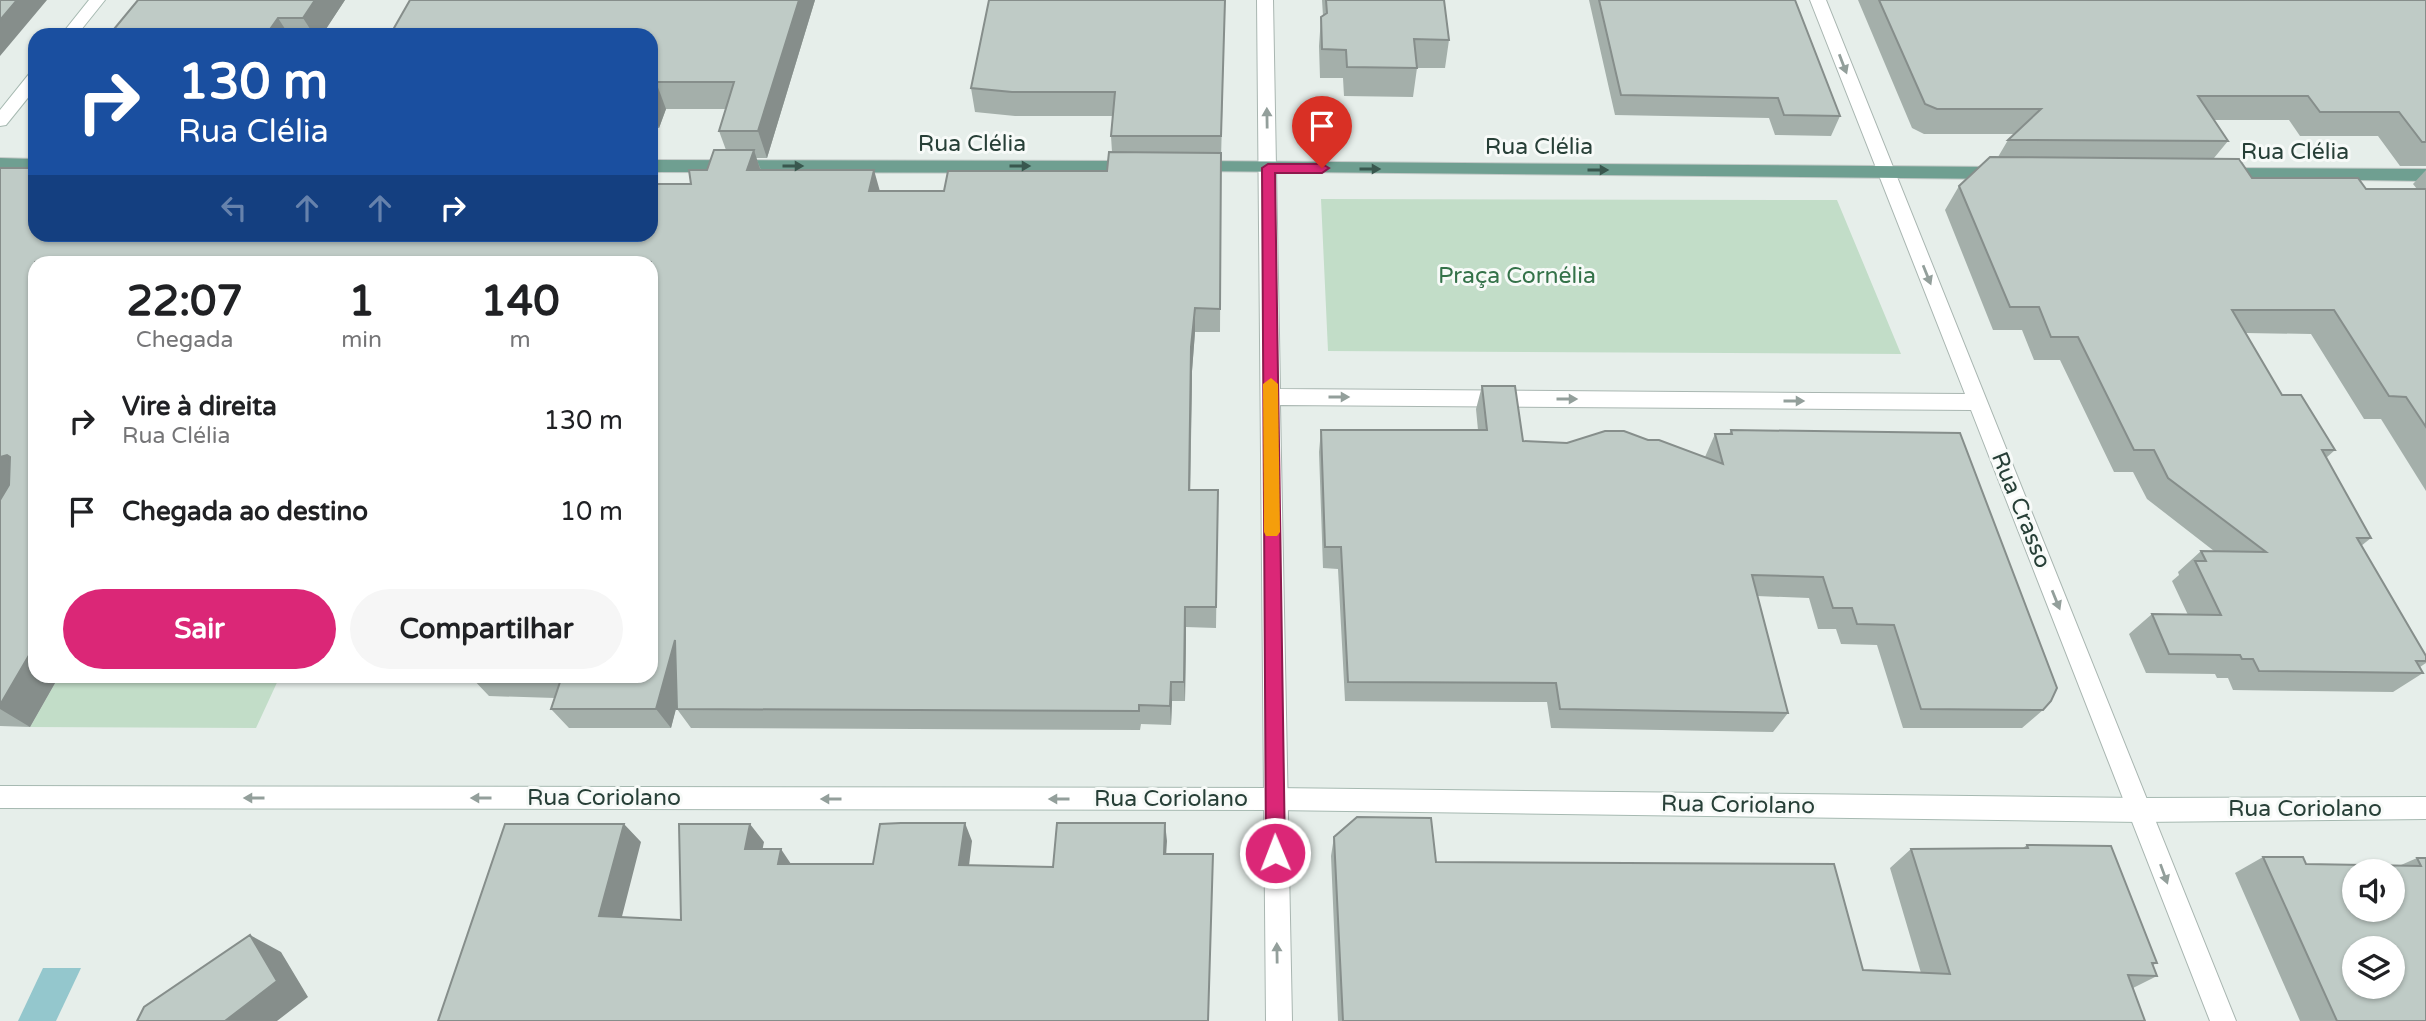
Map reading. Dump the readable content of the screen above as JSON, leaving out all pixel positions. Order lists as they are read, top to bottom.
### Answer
{
  "streets": {
    "main road": ["Rua Clélia"],
    "street": ["Rua Crasso", "Rua Coriolano"]
  },
  "crossings": [
    ["Rua Clélia", "Rua Crasso"],
    ["Rua Crasso", "Rua Coriolano"]
  ],
  "one_way": ["Rua Clélia", "Rua Crasso", "Rua Coriolano"],
  "parks": ["Praça Cornélia"],
  "page": {
    "turn": ["130 m", "Rua Clélia"],
    "eta": [
      "22:07",
      "Chegada",
      "1",
      "min",
      "140",
      "m"
    ],
    "list": [
      {
        "name": "Vire à direita",
        "note": "Rua Clélia",
        "value": "130 m"
      },
      {
        "name": "Chegada ao destino",
        "value": "10 m"
      }
    ],
    "buttons": ["Sair", "Compartilhar"]
  }
}
